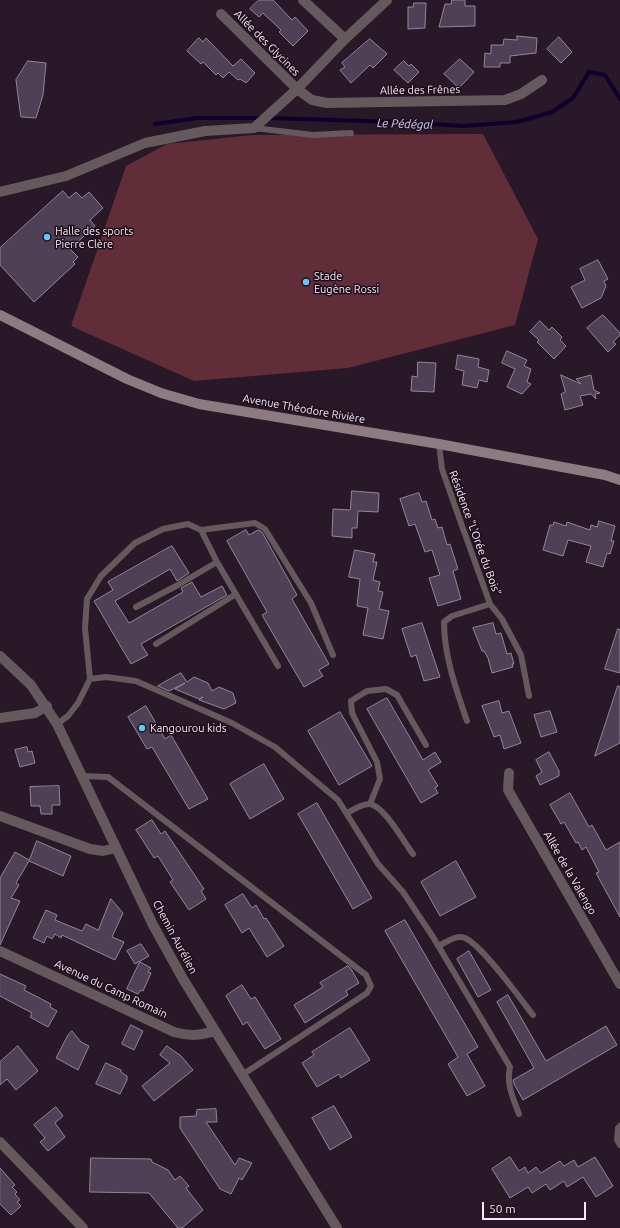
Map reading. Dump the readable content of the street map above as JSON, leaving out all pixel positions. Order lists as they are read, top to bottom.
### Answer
{
  "streets": {
    "main road": ["Avenue Théodore Rivière"],
    "street": [
      "Allée des Glycines",
      "Allée des Frênes",
      "Allée de la Valengo",
      "Chemin Aurélien",
      "Avenue du Camp Romain"
    ],
    "lane": ["Résidence \"L'Orée du Bois\""]
  },
  "crossings": [
    ["Allée des Glycines", "Allée des Frênes"],
    ["Avenue Théodore Rivière", "Résidence \"L'Orée du Bois\""],
    ["Chemin Aurélien", "Avenue du Camp Romain"]
  ],
  "water": ["Le Pédégal"],
  "places": ["Halle des sports Pierre Clère", "Stade Eugène Rossi", "Kangourou kids"],
  "scale_bar": "50 m"
}
